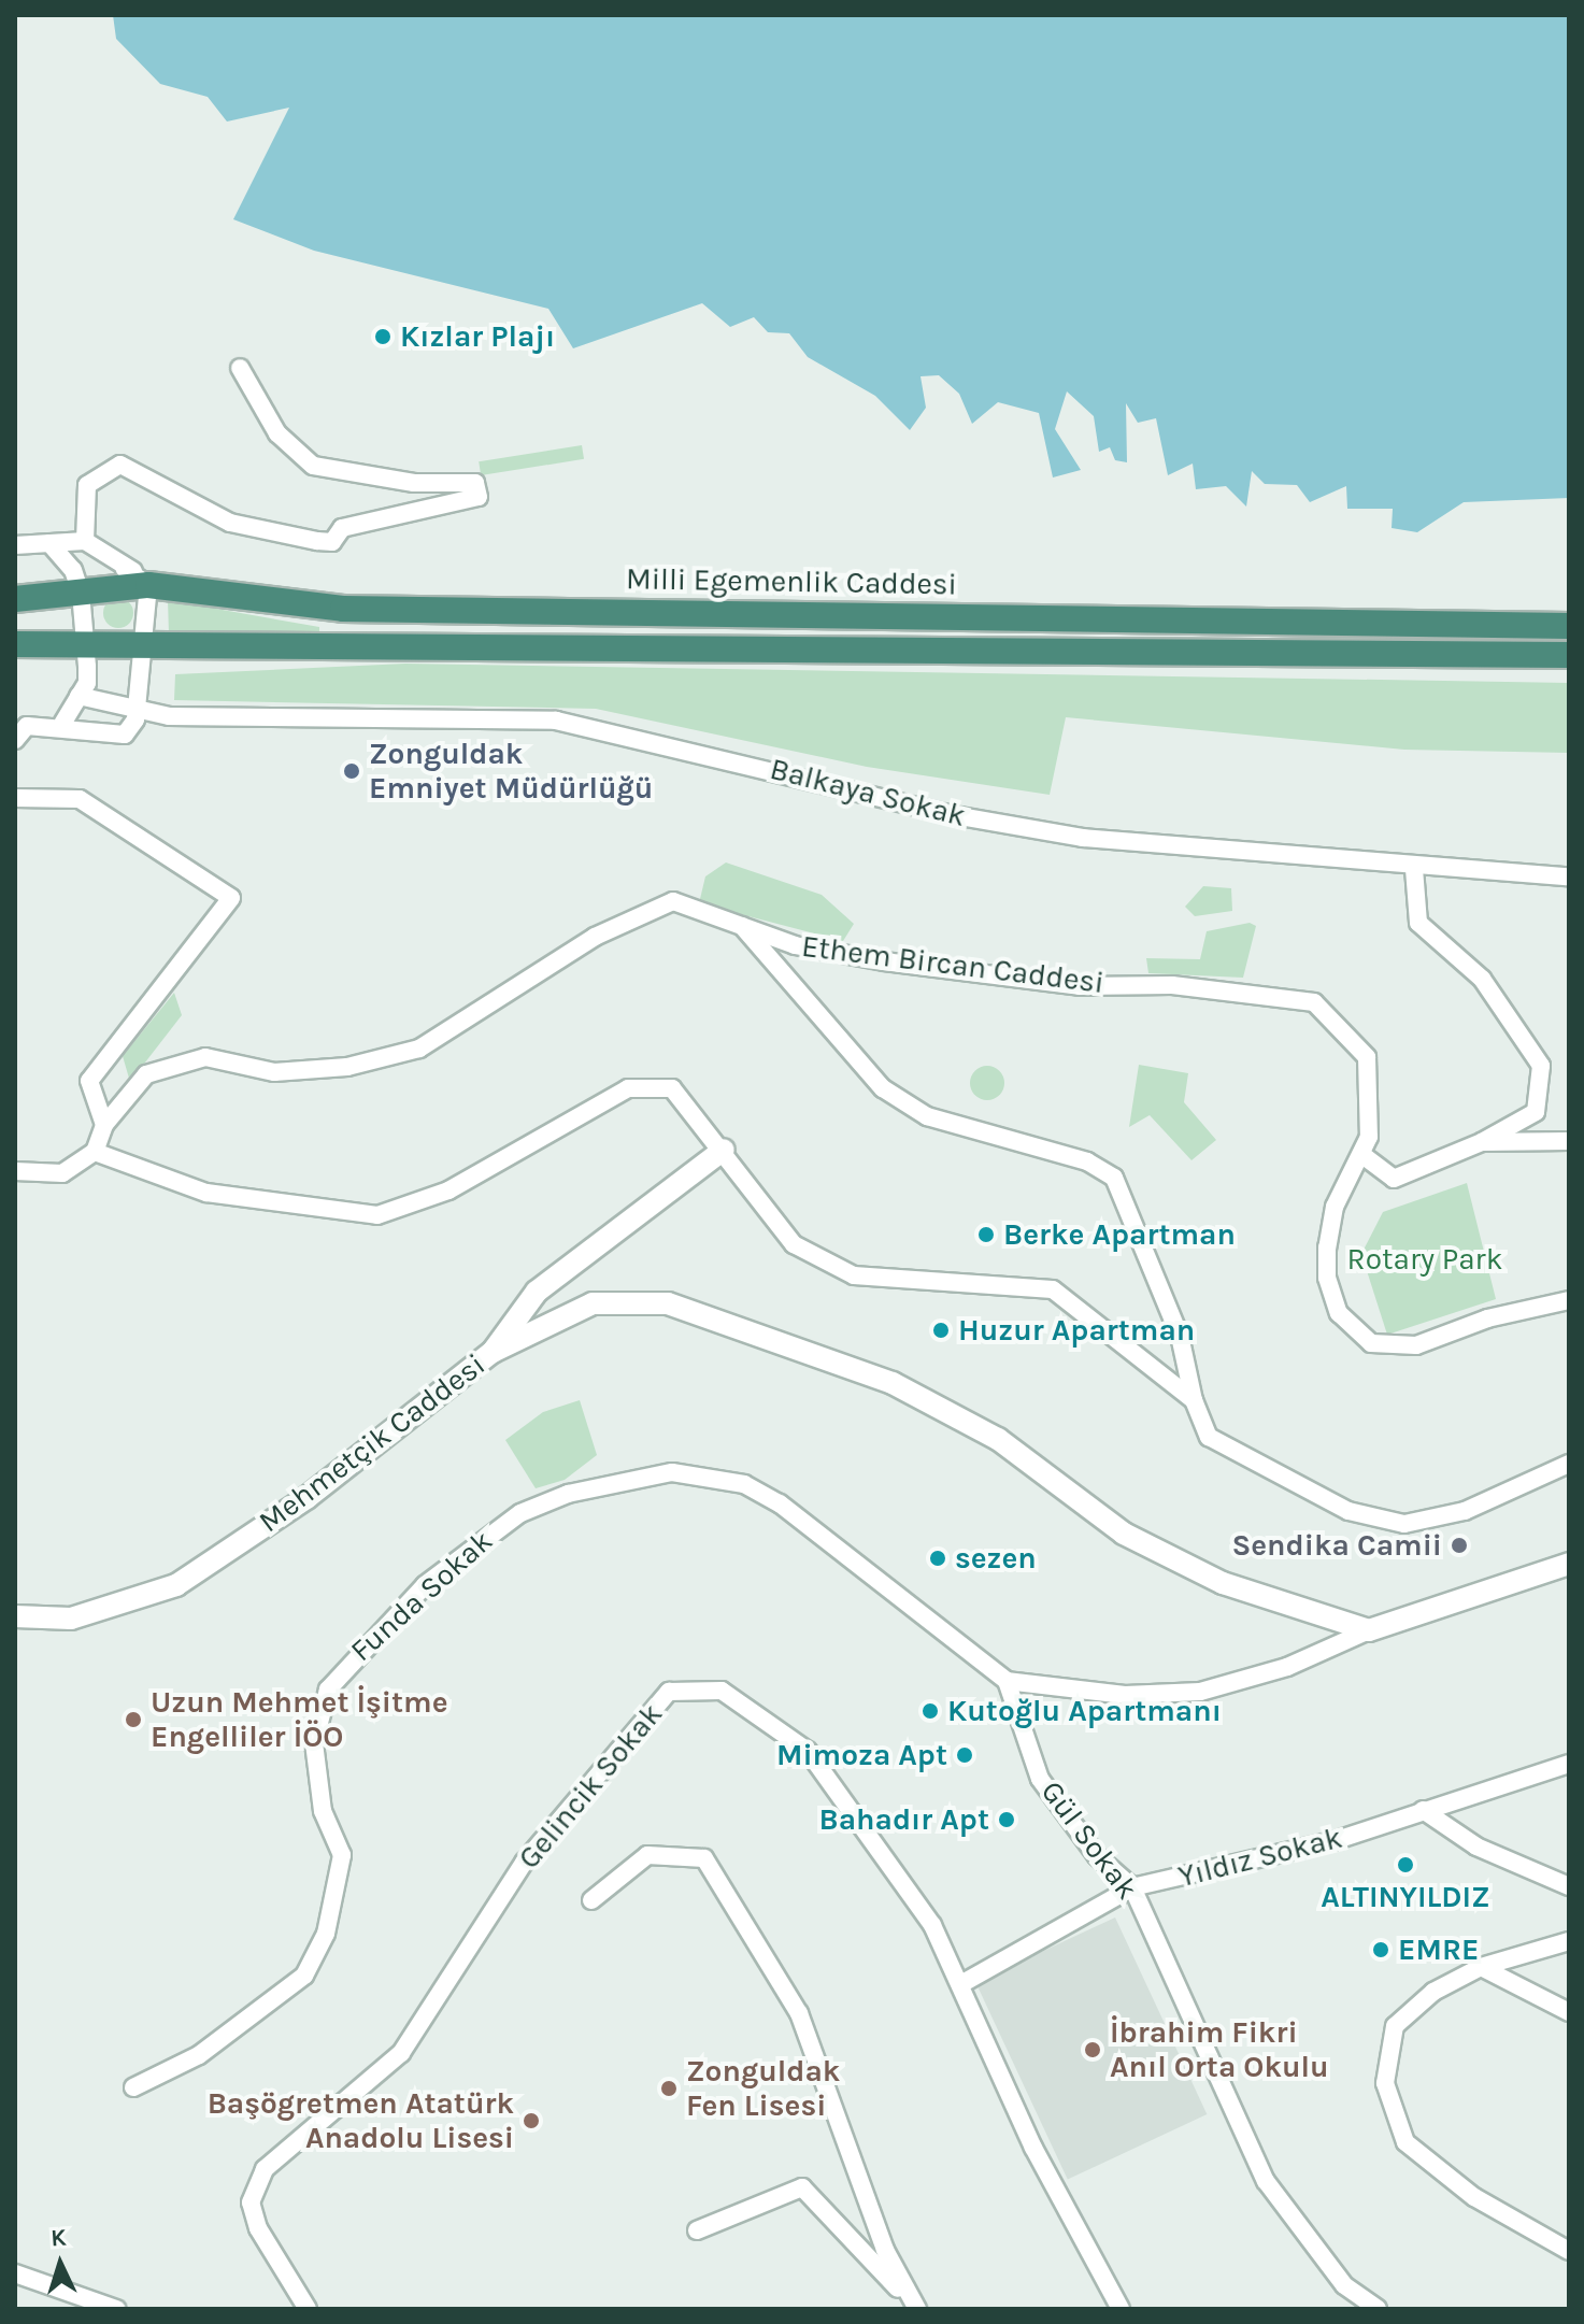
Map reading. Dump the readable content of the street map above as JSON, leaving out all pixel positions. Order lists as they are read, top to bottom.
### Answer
{
  "streets": {
    "highway": ["Milli Egemenlik Caddesi"],
    "street": [
      "Balkaya Sokak",
      "Ethem Bircan Caddesi",
      "Mehmetçik Caddesi",
      "Funda Sokak",
      "Gelincik Sokak",
      "Gül Sokak",
      "Yıldız Sokak"
    ]
  },
  "crossings": [
    ["Funda Sokak", "Gül Sokak"],
    ["Gelincik Sokak", "Yıldız Sokak"],
    ["Gül Sokak", "Yıldız Sokak"]
  ],
  "parks": ["Rotary Park"],
  "places": [
    "Kızlar Plajı",
    "Zonguldak Emniyet Müdürlüğü",
    "Berke Apartman",
    "Huzur Apartman",
    "Sendika Camii",
    "sezen",
    "Kutoğlu Apartmanı",
    "Uzun Mehmet İşitme Engelliler İÖO",
    "Mimoza Apt",
    "Bahadır Apt",
    "ALTINYILDIZ",
    "EMRE",
    "İbrahim Fikri Anıl Orta Okulu",
    "Zonguldak Fen Lisesi",
    "Başögretmen Atatürk Anadolu Lisesi"
  ],
  "north": "top"
}
